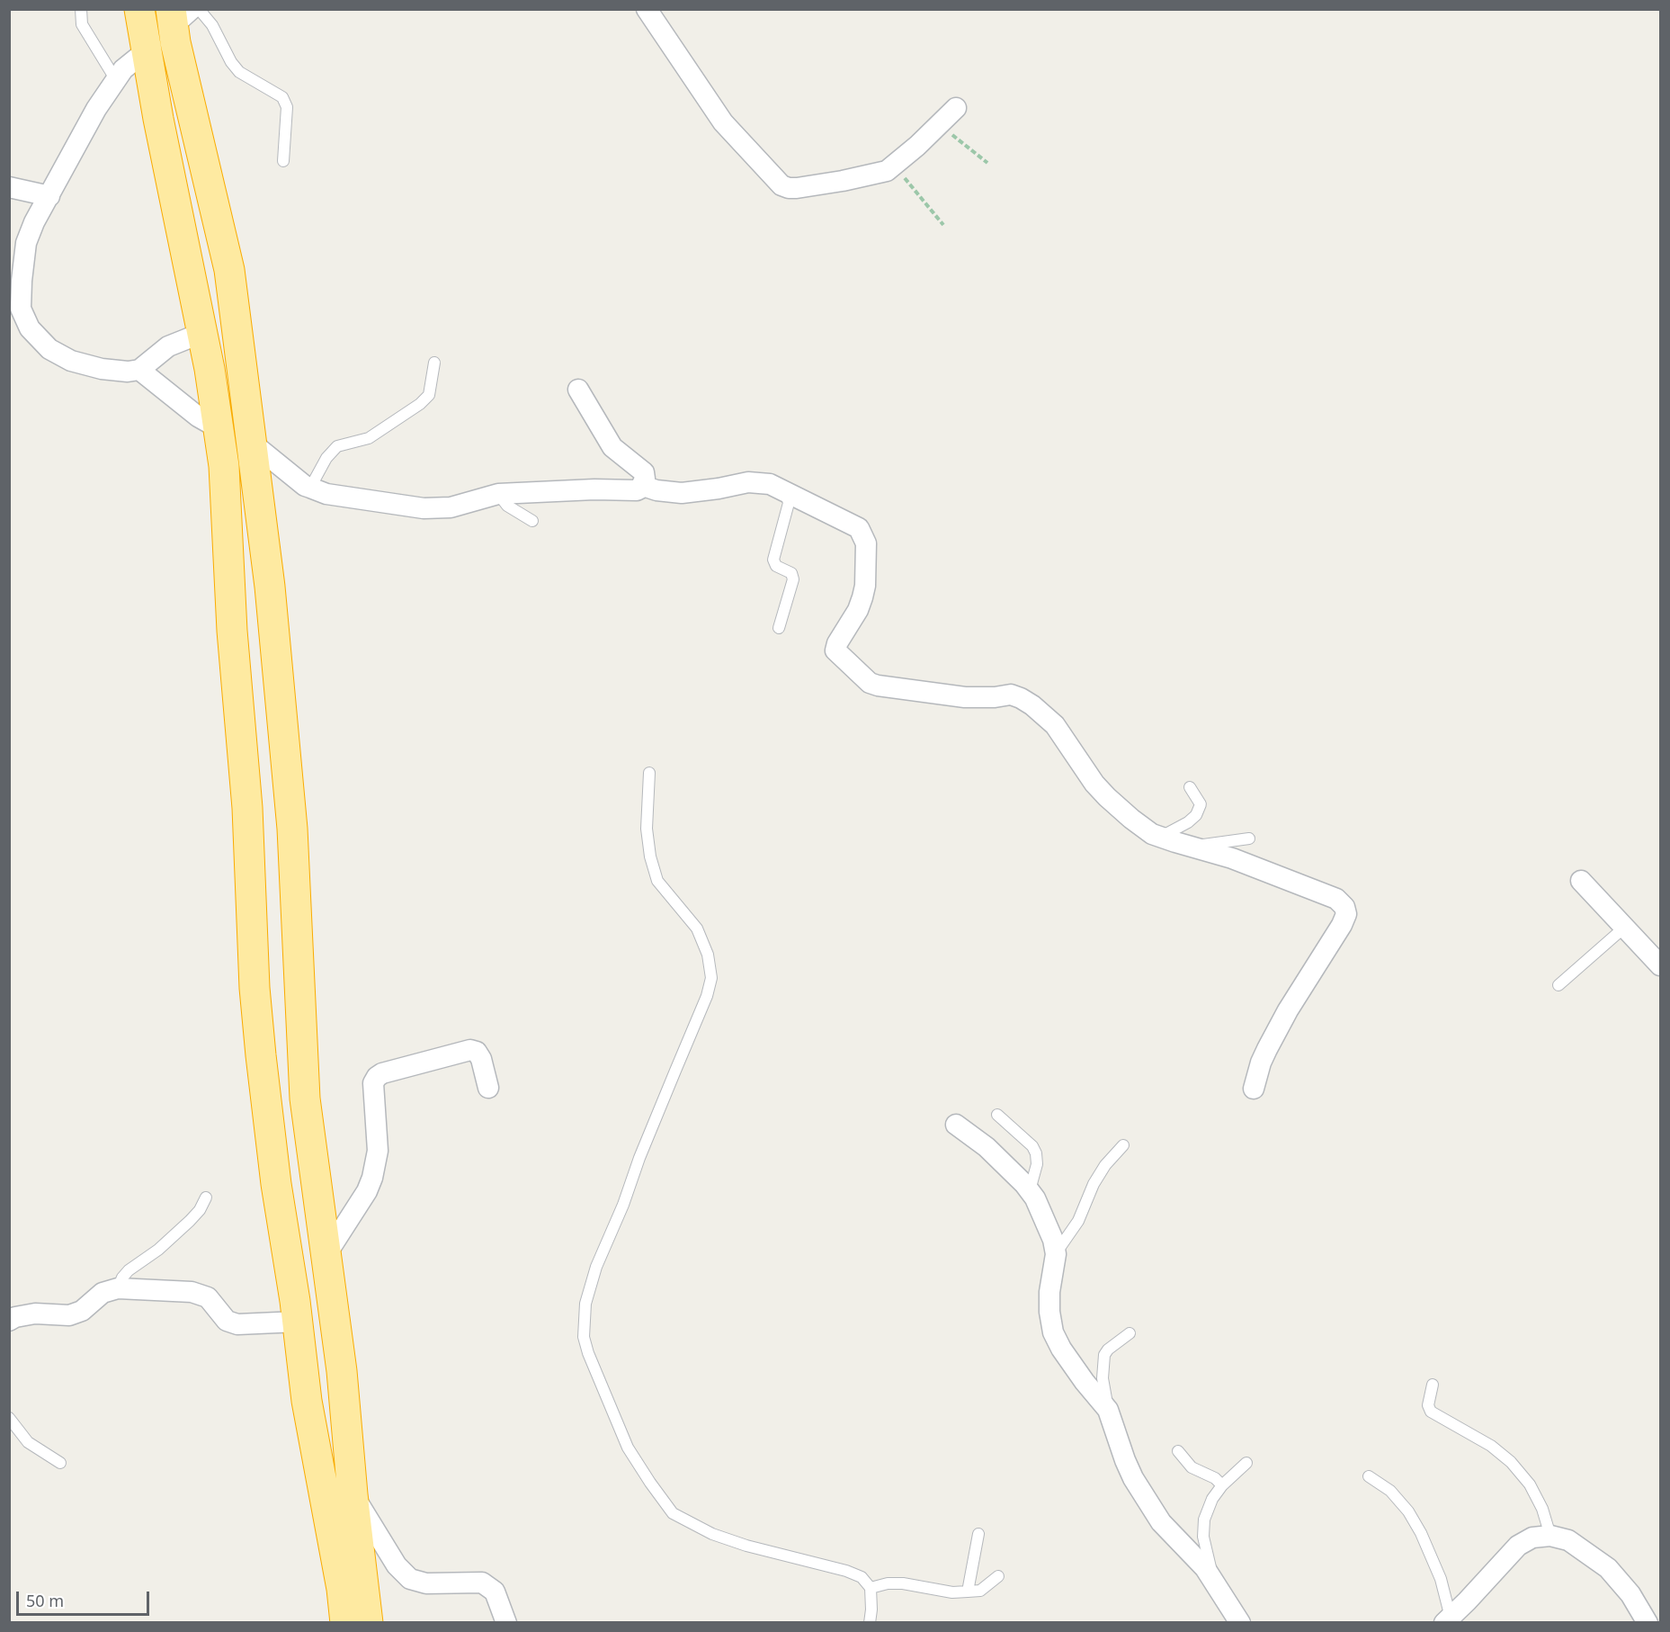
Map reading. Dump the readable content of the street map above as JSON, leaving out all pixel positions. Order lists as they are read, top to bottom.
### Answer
{
  "scale_bar": "50 m"
}
